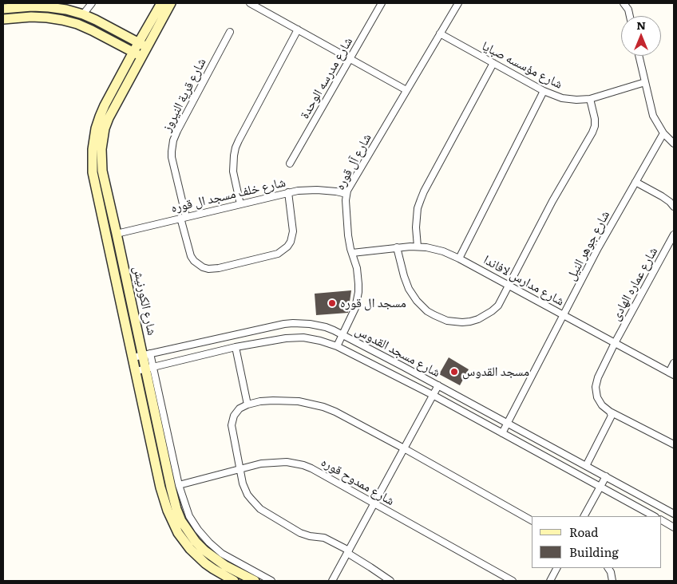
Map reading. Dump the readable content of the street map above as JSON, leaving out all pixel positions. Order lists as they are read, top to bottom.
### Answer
{
  "streets": {
    "street": [
      "شارع مؤسسه صبايا",
      "شارع مدرسه الوحدة",
      "شارع قرية النيروز",
      "شارع آل قوره",
      "شارع خلف مسجد ال قوره",
      "شارع جوهر النيل",
      "شارع مدارس لافاندا",
      "شارع عماره الهادى",
      "شارع الكورنيش",
      "شارع مسجد القدوس",
      "شارع ممدوح قوره"
    ]
  },
  "crossings": [
    ["شارع مؤسسه صبايا", "شارع آل قوره"],
    ["شارع قرية النيروز", "شارع خلف مسجد ال قوره"],
    ["شارع آل قوره", "شارع خلف مسجد ال قوره"],
    ["شارع آل قوره", "شارع مدارس لافاندا"],
    ["شارع آل قوره", "شارع مسجد القدوس"],
    ["شارع خلف مسجد ال قوره", "شارع الكورنيش"],
    ["شارع جوهر النيل", "شارع مدارس لافاندا"],
    ["شارع جوهر النيل", "شارع مسجد القدوس"],
    ["شارع مدارس لافاندا", "شارع عماره الهادى"],
    ["شارع الكورنيش", "شارع مسجد القدوس"]
  ],
  "places": ["مسجد ال قوره", "مسجد القدوس"],
  "legend": ["Road", "Building"],
  "north": "top"
}
